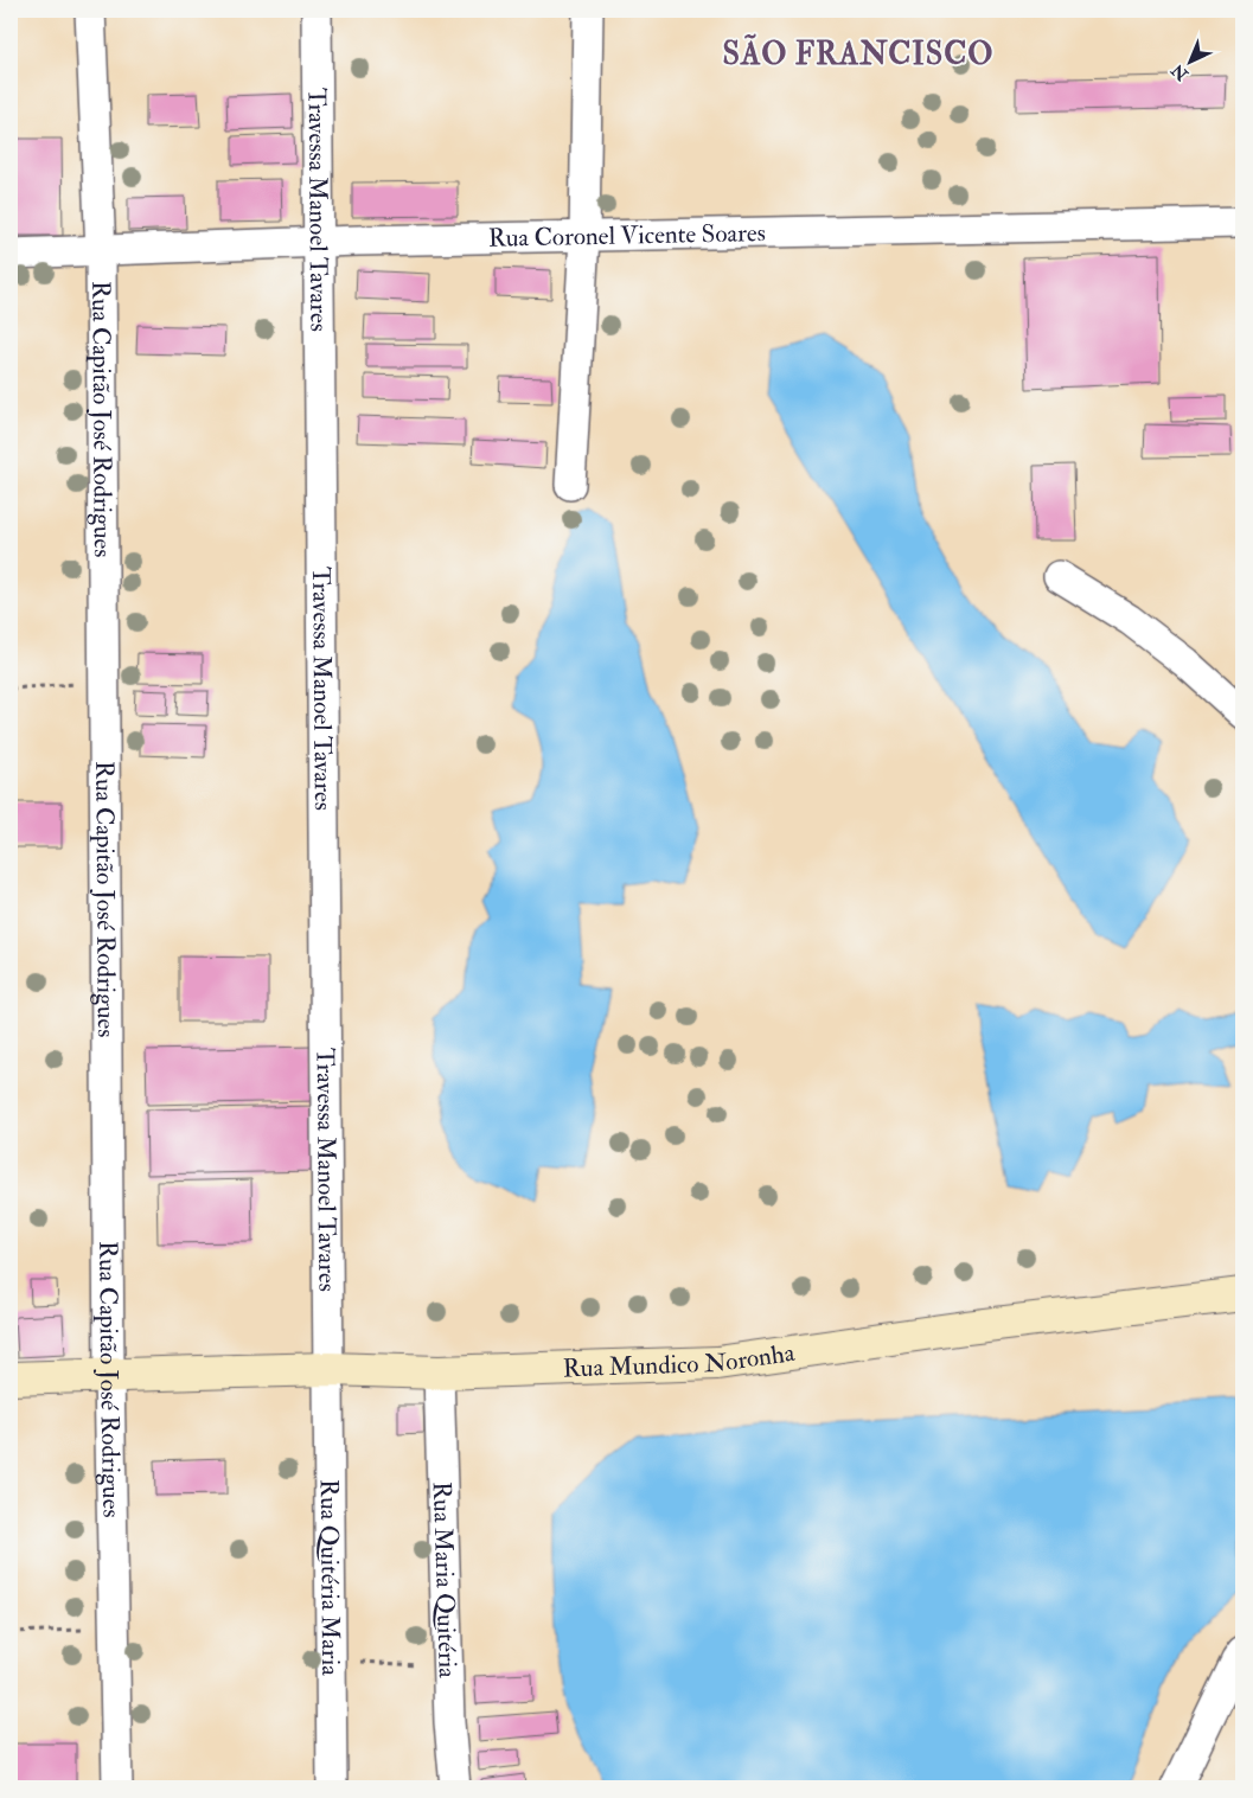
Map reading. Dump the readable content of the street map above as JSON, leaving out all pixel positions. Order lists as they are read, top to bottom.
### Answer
{
  "streets": {
    "street": [
      "Travessa Manoel Tavares",
      "Rua Coronel Vicente Soares",
      "Rua Capitão José Rodrigues",
      "Rua Mundico Noronha",
      "Rua Quitéria Maria",
      "Rua Maria Quitéria"
    ]
  },
  "crossings": [
    ["Travessa Manoel Tavares", "Rua Coronel Vicente Soares"],
    ["Travessa Manoel Tavares", "Rua Mundico Noronha"],
    ["Travessa Manoel Tavares", "Rua Quitéria Maria"],
    ["Rua Coronel Vicente Soares", "Rua Capitão José Rodrigues"],
    ["Rua Capitão José Rodrigues", "Rua Mundico Noronha"],
    ["Rua Mundico Noronha", "Rua Quitéria Maria"],
    ["Rua Mundico Noronha", "Rua Maria Quitéria"]
  ],
  "districts": ["SÃO FRANCISCO"],
  "north": "bottom left"
}
